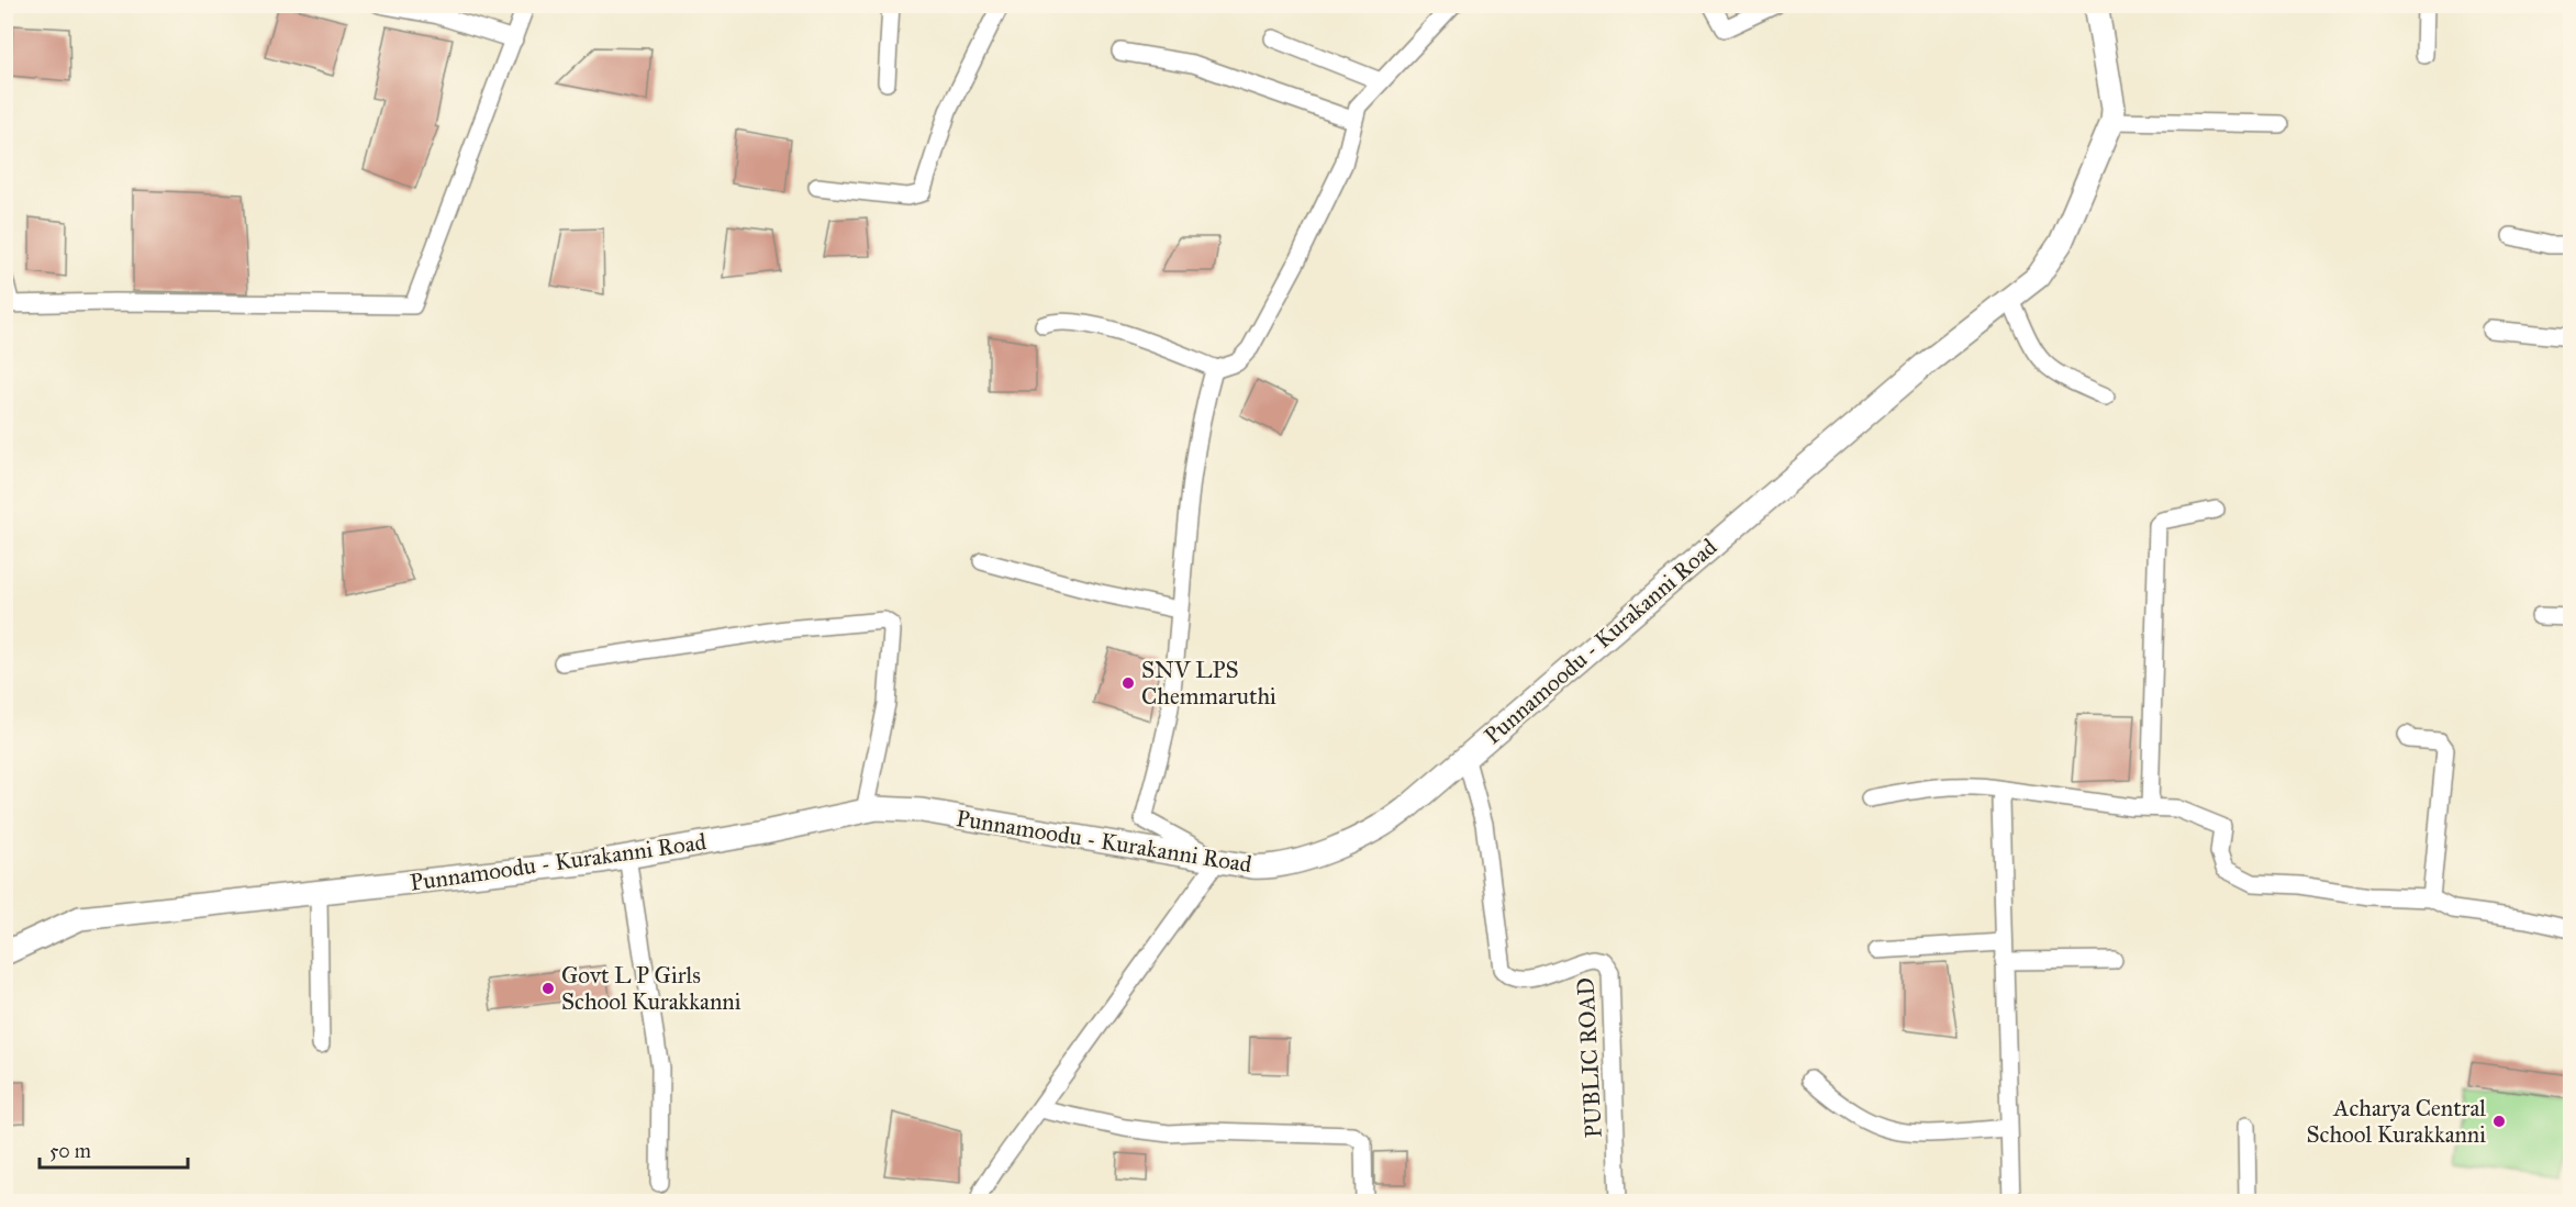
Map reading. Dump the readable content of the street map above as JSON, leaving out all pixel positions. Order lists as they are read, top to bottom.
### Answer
{
  "streets": {
    "main road": ["Punnamoodu - Kurakanni Road"],
    "street": ["PUBLIC ROAD"]
  },
  "crossings": [
    ["Punnamoodu - Kurakanni Road", "PUBLIC ROAD"]
  ],
  "places": ["SNV LPS Chemmaruthi", "Govt L P Girls School Kurakkanni", "Acharya Central School Kurakkanni"],
  "scale_bar": "50 m"
}
